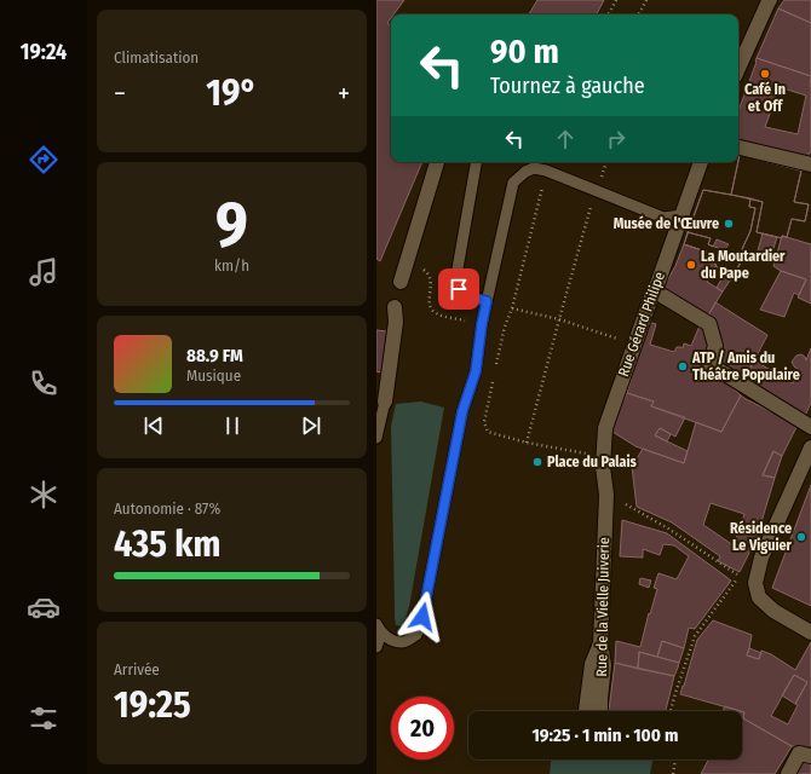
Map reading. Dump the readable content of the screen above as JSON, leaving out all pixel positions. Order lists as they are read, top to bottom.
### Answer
{
  "streets": {
    "street": ["Rue Gérard Philipe", "Rue de la Vielle Juiverie"]
  },
  "crossings": [
    ["Rue Gérard Philipe", "Rue de la Vielle Juiverie"]
  ],
  "places": [
    "Café In et Off",
    "Musée de l'Œuvre",
    "La Moutardier du Pape",
    "ATP / Amis du Théâtre Populaire",
    "Place du Palais",
    "Résidence Le Viguier"
  ],
  "page": {
    "tabs": "19:24",
    "tile": [
      "Climatisation",
      ["9", "km/h"],
      ["Autonomie · 87%", "435 km"],
      ["Arrivée", "19:25"]
    ],
    "turn": ["90 m", "Tournez à gauche"],
    "heat": ["−", "19°", "+"],
    "song": ["88.9 FM", "Musique"],
    "limit": "20",
    "trip": "19:25 · 1 min · 100 m"
  }
}
